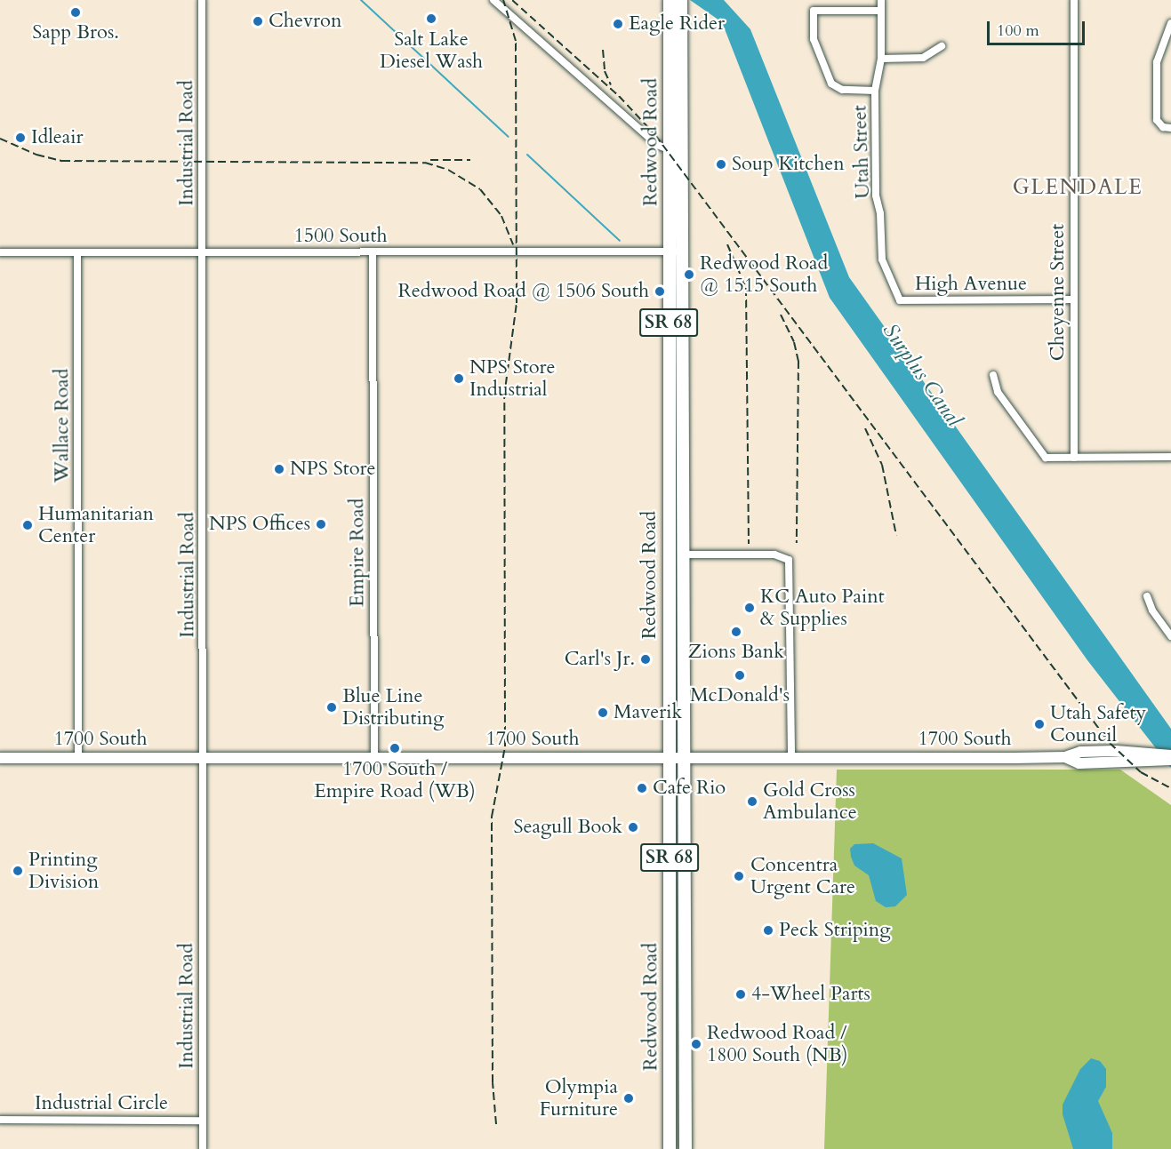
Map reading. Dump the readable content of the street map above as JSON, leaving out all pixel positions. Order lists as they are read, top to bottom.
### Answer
{
  "streets": {
    "main road": ["Redwood Road", "SR 68"],
    "street": [
      "Industrial Road",
      "Utah Street",
      "1500 South",
      "High Avenue",
      "Cheyenne Street",
      "Wallace Road",
      "Empire Road",
      "1700 South",
      "Industrial Circle"
    ]
  },
  "crossings": [
    ["Redwood Road", "1500 South"],
    ["Redwood Road", "1700 South"],
    ["Industrial Road", "1500 South"],
    ["Industrial Road", "1700 South"],
    ["Industrial Road", "Industrial Circle"],
    ["Utah Street", "High Avenue"],
    ["1500 South", "Wallace Road"],
    ["1500 South", "Empire Road"],
    ["High Avenue", "Cheyenne Street"],
    ["Wallace Road", "1700 South"],
    ["Empire Road", "1700 South"]
  ],
  "districts": ["GLENDALE"],
  "water": ["Surplus Canal"],
  "places": [
    "Sapp Bros.",
    "Salt Lake Diesel Wash",
    "Chevron",
    "Eagle Rider",
    "Idleair",
    "Soup Kitchen",
    "Redwood Road @ 1515 South",
    "Redwood Road @ 1506 South",
    "NPS Store Industrial",
    "NPS Store",
    "NPS Offices",
    "Humanitarian Center",
    "KC Auto Paint & Supplies",
    "Zions Bank",
    "Carl's Jr.",
    "McDonald's",
    "Blue Line Distributing",
    "Maverik",
    "Utah Safety Council",
    "1700 South / Empire Road (WB)",
    "Cafe Rio",
    "Gold Cross Ambulance",
    "Seagull Book",
    "Printing Division",
    "Concentra Urgent Care",
    "Peck Striping",
    "4-Wheel Parts",
    "Redwood Road / 1800 South (NB)",
    "Olympia Furniture"
  ],
  "scale_bar": "100 m"
}
